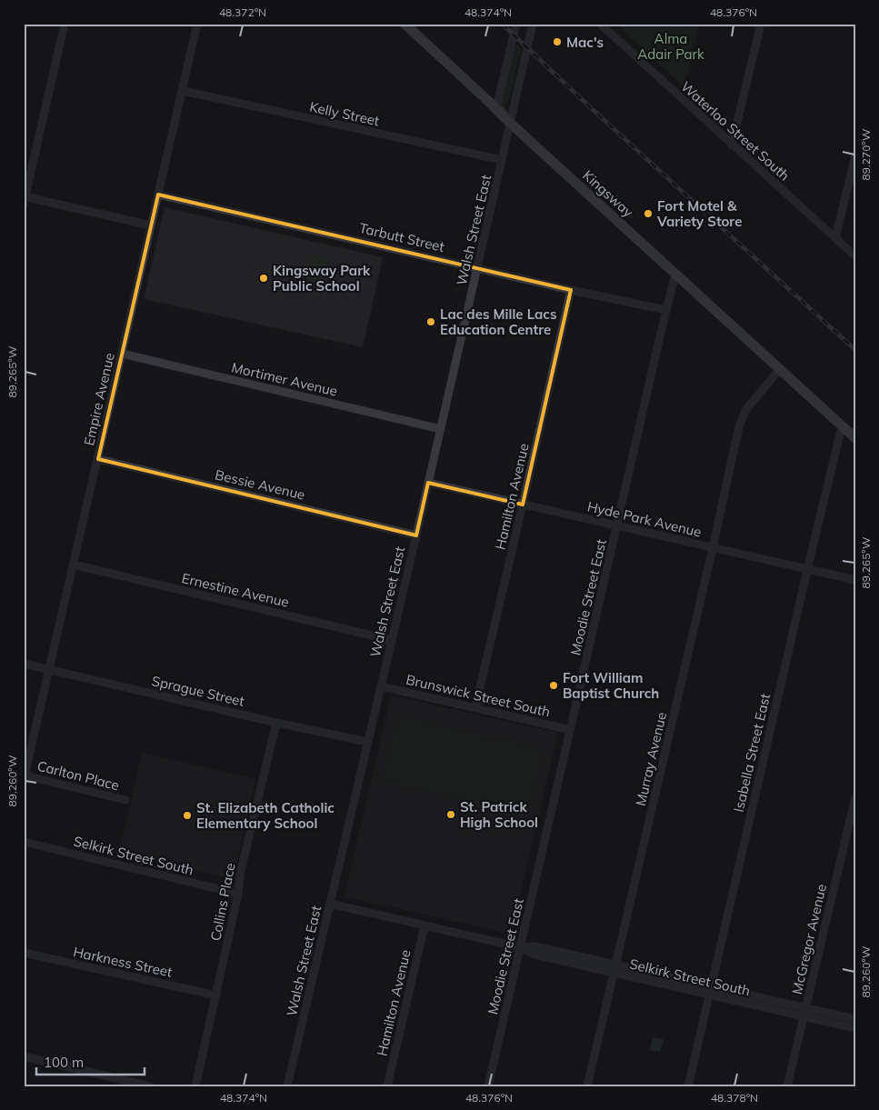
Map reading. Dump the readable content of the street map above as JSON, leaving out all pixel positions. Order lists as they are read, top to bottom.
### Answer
{
  "streets": {
    "main road": ["Kingsway"],
    "street": [
      "Kelly Street",
      "Waterloo Street South",
      "Walsh Street East",
      "Tarbutt Street",
      "Mortimer Avenue",
      "Empire Avenue",
      "Bessie Avenue",
      "Hamilton Avenue",
      "Hyde Park Avenue",
      "Ernestine Avenue",
      "Moodie Street East",
      "Sprague Street",
      "Brunswick Street South",
      "Isabella Street East",
      "Murray Avenue",
      "Carlton Place",
      "Selkirk Street South",
      "Collins Place",
      "McGregor Avenue",
      "Harkness Street"
    ]
  },
  "crossings": [
    ["Kelly Street", "Walsh Street East"],
    ["Kelly Street", "Empire Avenue"],
    ["Kingsway", "Walsh Street East"],
    ["Kingsway", "Moodie Street East"],
    ["Kingsway", "Isabella Street East"],
    ["Kingsway", "Murray Avenue"],
    ["Walsh Street East", "Tarbutt Street"],
    ["Walsh Street East", "Mortimer Avenue"],
    ["Walsh Street East", "Bessie Avenue"],
    ["Walsh Street East", "Hyde Park Avenue"],
    ["Walsh Street East", "Ernestine Avenue"],
    ["Walsh Street East", "Sprague Street"],
    ["Walsh Street East", "Brunswick Street South"],
    ["Walsh Street East", "Selkirk Street South"],
    ["Tarbutt Street", "Empire Avenue"],
    ["Tarbutt Street", "Hamilton Avenue"],
    ["Tarbutt Street", "Moodie Street East"],
    ["Mortimer Avenue", "Empire Avenue"],
    ["Empire Avenue", "Bessie Avenue"],
    ["Empire Avenue", "Ernestine Avenue"],
    ["Empire Avenue", "Sprague Street"],
    ["Empire Avenue", "Carlton Place"],
    ["Hamilton Avenue", "Hyde Park Avenue"],
    ["Hamilton Avenue", "Brunswick Street South"],
    ["Hamilton Avenue", "Selkirk Street South"],
    ["Hyde Park Avenue", "Moodie Street East"],
    ["Hyde Park Avenue", "Isabella Street East"],
    ["Hyde Park Avenue", "Murray Avenue"],
    ["Moodie Street East", "Brunswick Street South"],
    ["Moodie Street East", "Selkirk Street South"],
    ["Sprague Street", "Collins Place"],
    ["Isabella Street East", "Selkirk Street South"],
    ["Murray Avenue", "Selkirk Street South"],
    ["Selkirk Street South", "Collins Place"],
    ["Selkirk Street South", "McGregor Avenue"],
    ["Collins Place", "Harkness Street"]
  ],
  "parks": ["Alma Adair Park"],
  "places": [
    "Mac's",
    "Fort Motel & Variety Store",
    "Kingsway Park Public School",
    "Lac des Mille Lacs Education Centre",
    "Fort William Baptist Church",
    "St. Patrick High School",
    "St. Elizabeth Catholic Elementary School"
  ],
  "scale_bar": "100 m",
  "coordinates": [
    "48.372°N",
    "48.374°N",
    "48.376°N",
    "89.270°W",
    "89.265°W",
    "89.260°W",
    "48.378°N"
  ]
}
